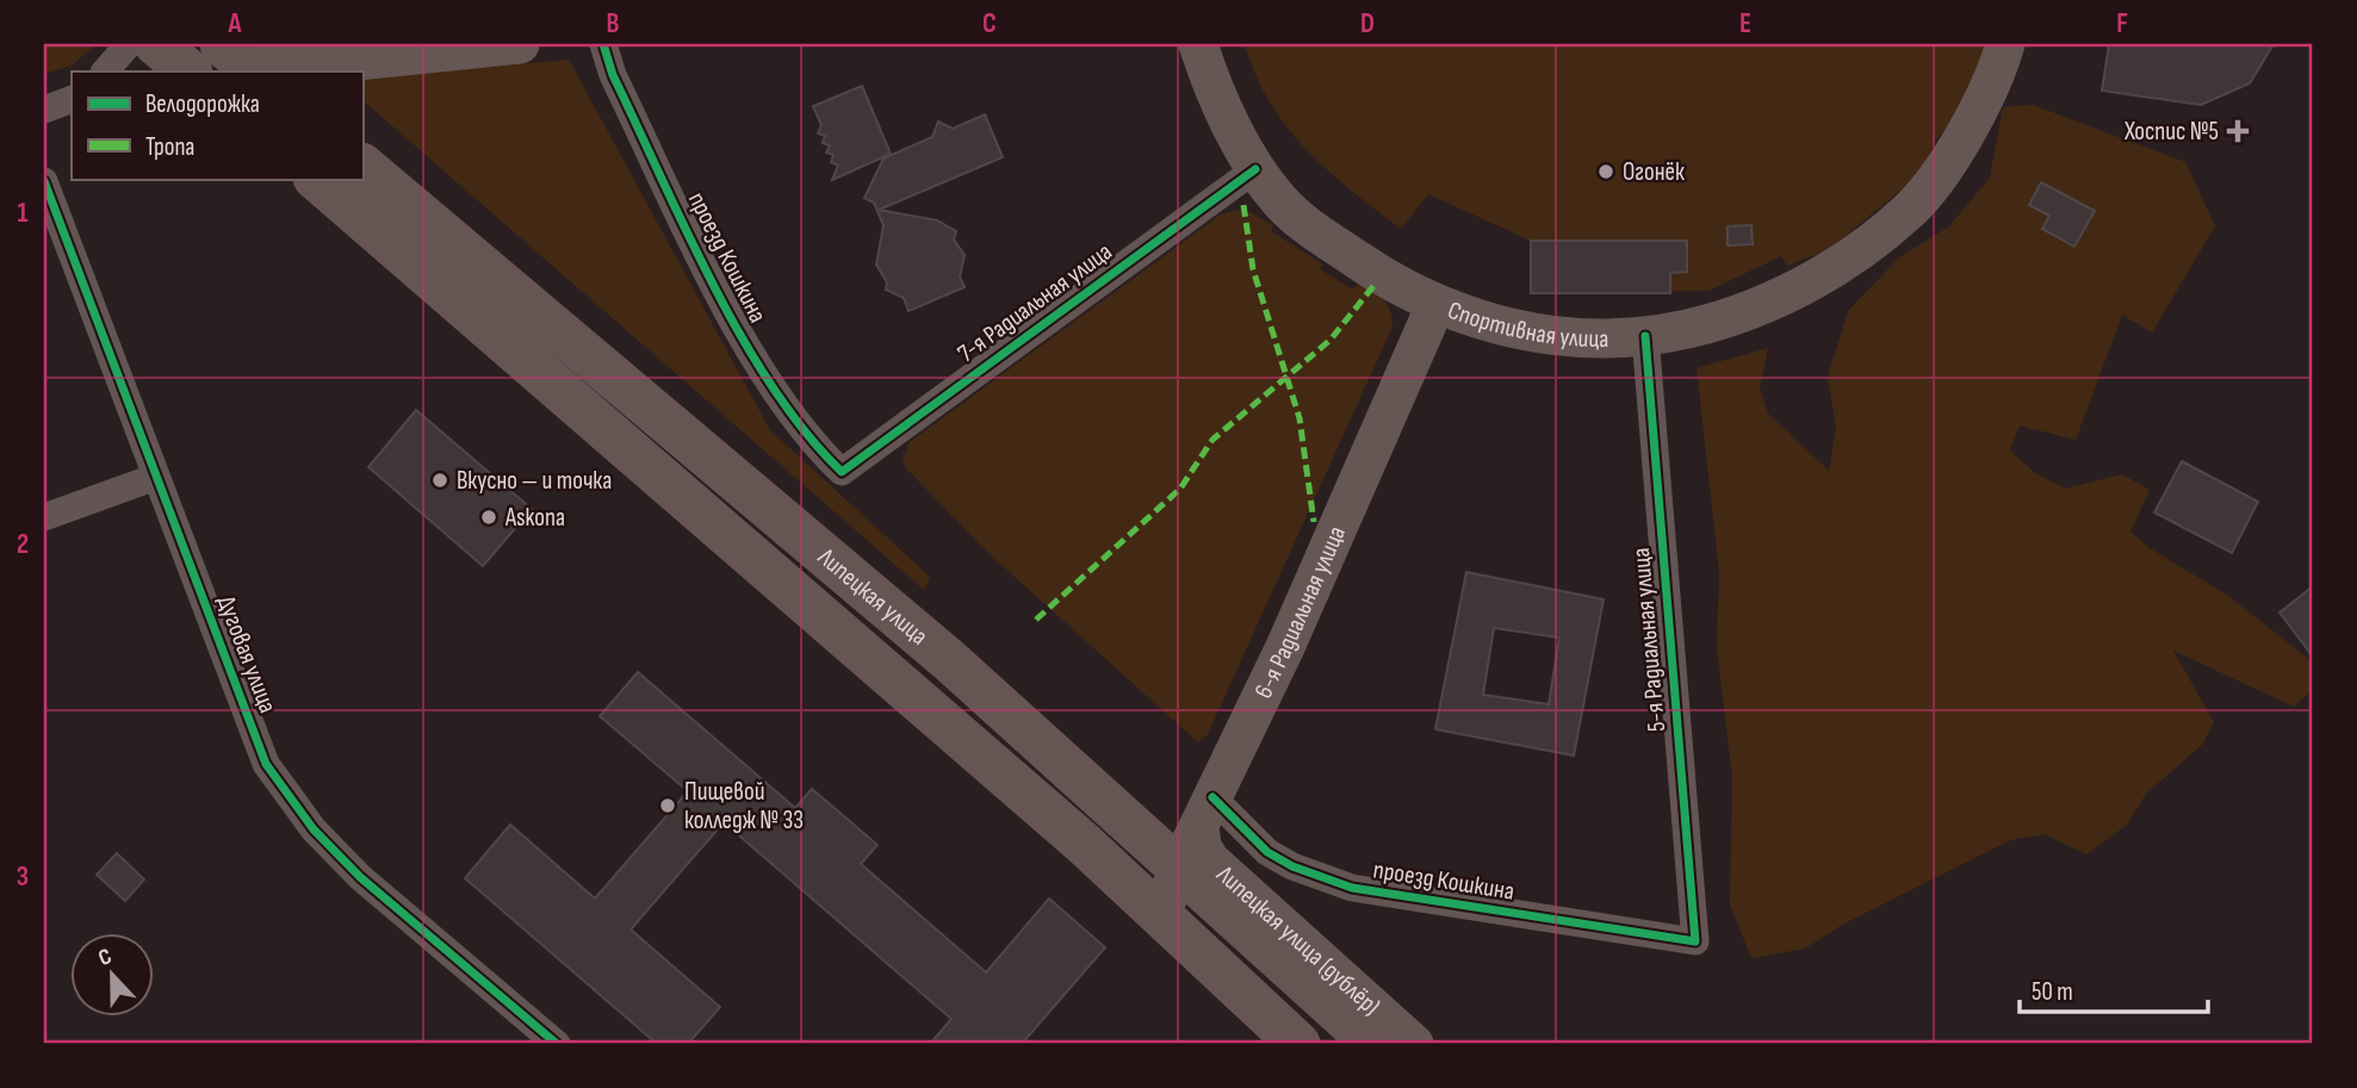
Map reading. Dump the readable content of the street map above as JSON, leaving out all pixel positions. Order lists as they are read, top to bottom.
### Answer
{
  "streets": {
    "main road": [
      "Спортивная улица",
      "Липецкая улица",
      "6-я Радиальная улица",
      "Липецкая улица (дублёр)"
    ],
    "street": [
      "проезд Кошкина",
      "7-я Радиальная улица",
      "5-я Радиальная улица",
      "Дуговая улица"
    ]
  },
  "crossings": [
    ["проезд Кошкина", "7-я Радиальная улица"],
    ["проезд Кошкина", "6-я Радиальная улица"],
    ["проезд Кошкина", "5-я Радиальная улица"],
    ["проезд Кошкина", "Липецкая улица (дублёр)"],
    ["7-я Радиальная улица", "Спортивная улица"],
    ["Спортивная улица", "6-я Радиальная улица"],
    ["Спортивная улица", "5-я Радиальная улица"],
    ["Липецкая улица", "6-я Радиальная улица"],
    ["Липецкая улица", "Липецкая улица (дублёр)"],
    ["6-я Радиальная улица", "Липецкая улица (дублёр)"]
  ],
  "places": {
    "health": ["Хоспис №5"],
    "other": [
      "Огонёк",
      "Вкусно — и точка",
      "Askona",
      "Пищевой колледж № 33"
    ]
  },
  "legend": ["Велодорожка", "Тропа"],
  "scale_bar": "50 m",
  "north": "top",
  "grid": {
    "columns": [
      "A",
      "B",
      "C",
      "D",
      "E",
      "F"
    ],
    "rows": ["1", "2", "3"]
  }
}
